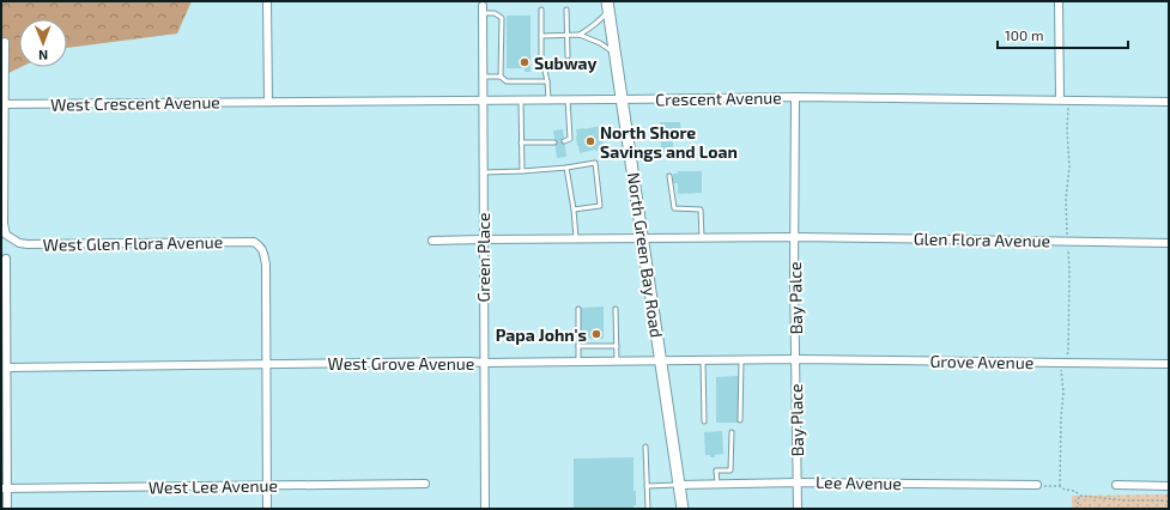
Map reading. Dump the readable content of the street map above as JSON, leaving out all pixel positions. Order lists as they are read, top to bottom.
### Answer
{
  "streets": {
    "main road": ["North Green Bay Road"],
    "street": [
      "Crescent Avenue",
      "West Crescent Avenue",
      "Glen Flora Avenue",
      "West Glen Flora Avenue",
      "Green Place",
      "Bay Palce",
      "Grove Avenue",
      "West Grove Avenue",
      "Bay Place",
      "Lee Avenue",
      "West Lee Avenue"
    ]
  },
  "crossings": [
    ["Crescent Avenue", "West Crescent Avenue"],
    ["Crescent Avenue", "North Green Bay Road"],
    ["Crescent Avenue", "Green Place"],
    ["West Crescent Avenue", "West Glen Flora Avenue"],
    ["Glen Flora Avenue", "Bay Palce"],
    ["West Glen Flora Avenue", "West Grove Avenue"],
    ["North Green Bay Road", "West Grove Avenue"],
    ["North Green Bay Road", "Lee Avenue"],
    ["Green Place", "West Grove Avenue"],
    ["Bay Palce", "Grove Avenue"],
    ["Bay Palce", "West Grove Avenue"],
    ["Bay Palce", "Bay Place"],
    ["Grove Avenue", "West Grove Avenue"],
    ["Grove Avenue", "Bay Place"],
    ["West Grove Avenue", "Bay Place"],
    ["Bay Place", "Lee Avenue"]
  ],
  "places": ["Subway", "North Shore Savings and Loan", "Papa John's"],
  "scale_bar": "100 m",
  "north": "bottom"
}
